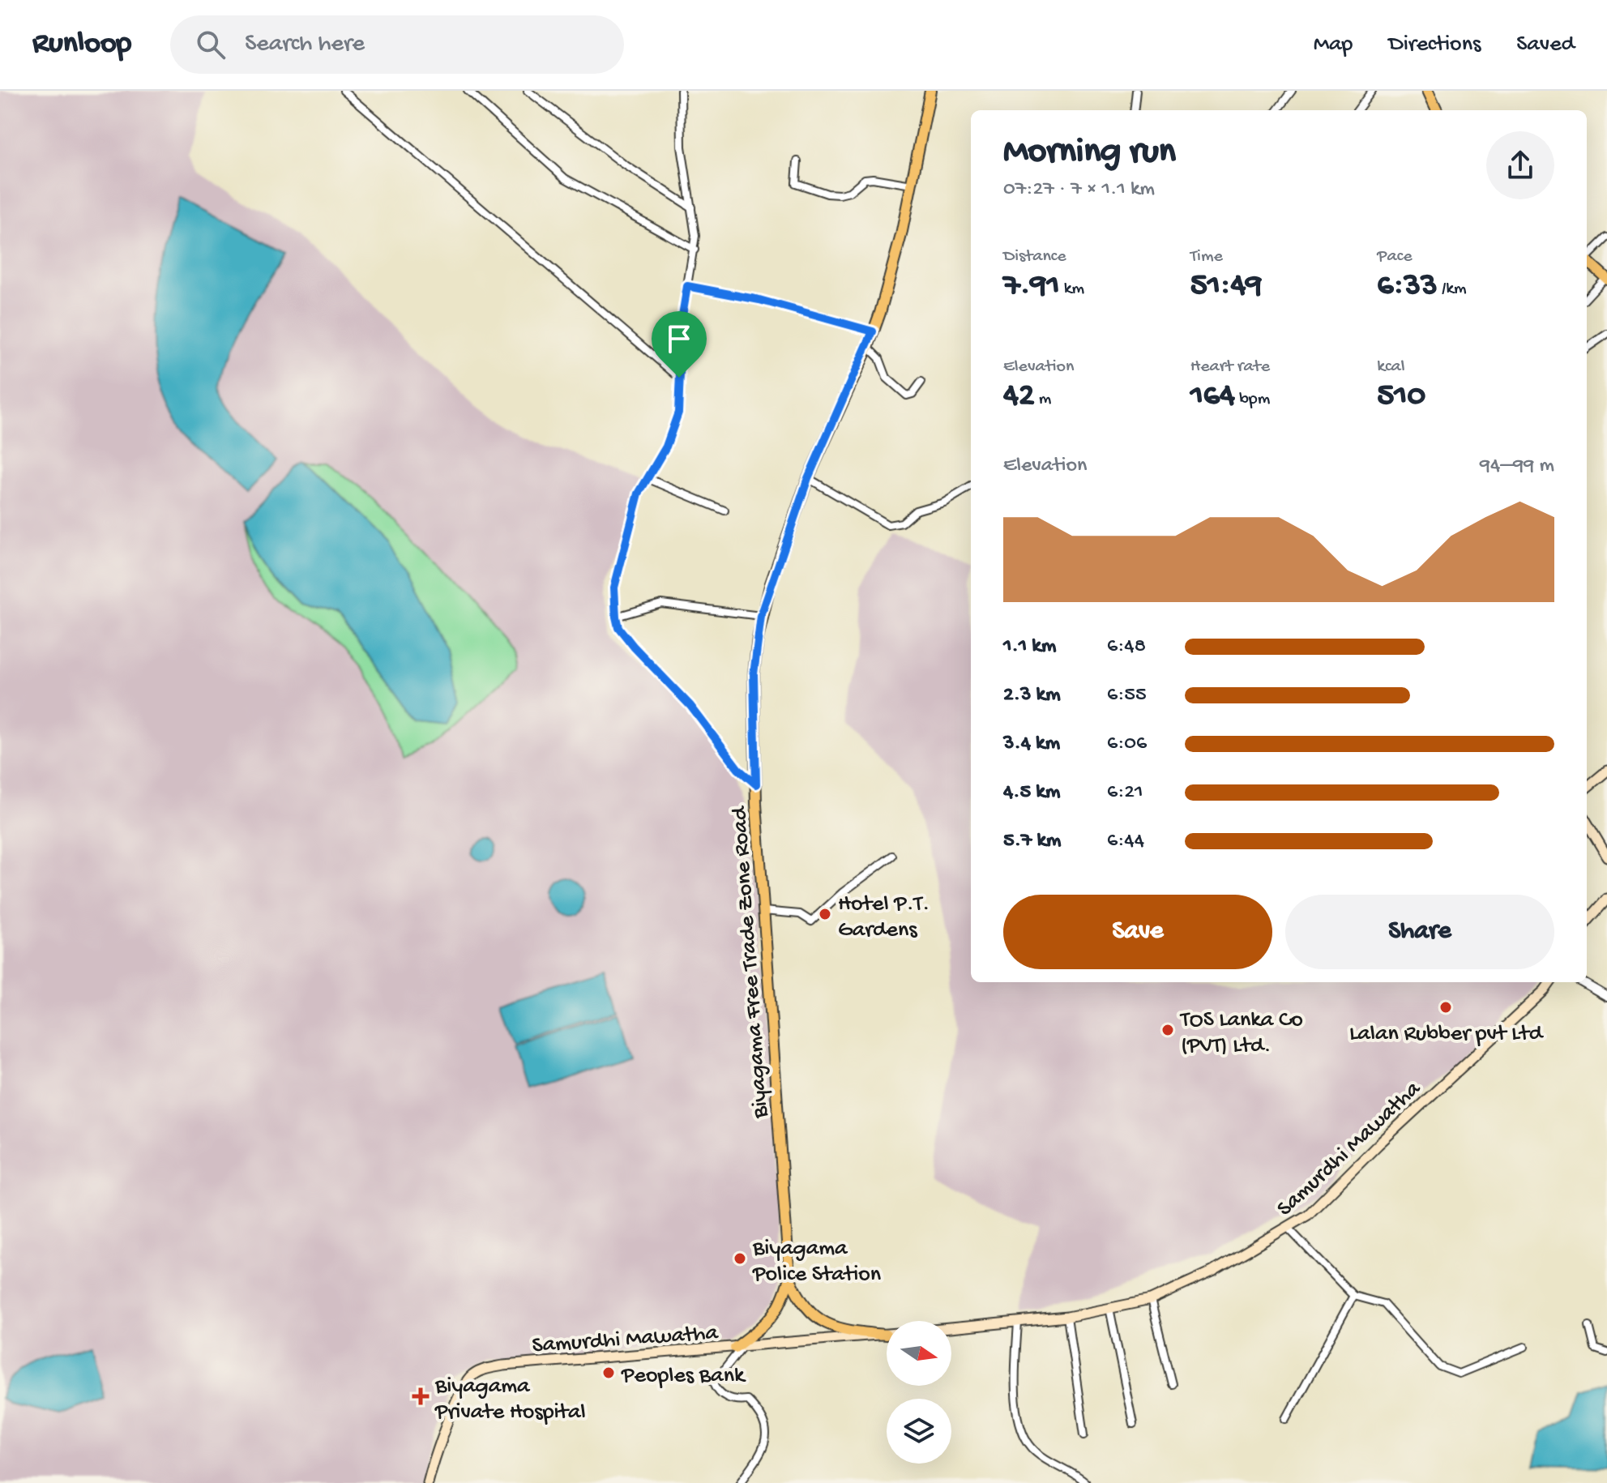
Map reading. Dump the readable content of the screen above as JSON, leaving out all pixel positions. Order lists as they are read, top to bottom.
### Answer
{
  "streets": {
    "main road": ["Biyagama Free Trade Zone Road", "Samurdhi Mawatha"]
  },
  "crossings": [
    ["Biyagama Free Trade Zone Road", "Samurdhi Mawatha"]
  ],
  "places": {
    "other": [
      "Hotel P.T. Gardens",
      "Lalan Rubber pvt Ltd",
      "TOS Lanka Co (PVT) Ltd.",
      "Biyagama Police Station",
      "Peoples Bank"
    ],
    "health": ["Biyagama Private Hospital"]
  },
  "north": "right",
  "page": {
    "header": "Runloop",
    "search": "Search here",
    "nav": ["Map", "Directions", "Saved"],
    "heading": ["Morning run", "07:27 · 7 × 1.1 km"],
    "stats": [
      ["Distance", "7.91 km"],
      ["Time", "51:49"],
      ["Pace", "6:33 /km"],
      ["Elevation", "42 m"],
      ["Heart rate", "164 bpm"],
      ["kcal", "510"]
    ],
    "chart": ["Elevation", "94–99 m"],
    "list": [
      {
        "name": "1.1 km",
        "note": "6:48"
      },
      {
        "name": "2.3 km",
        "note": "6:55"
      },
      {
        "name": "3.4 km",
        "note": "6:06"
      },
      {
        "name": "4.5 km",
        "note": "6:21"
      },
      {
        "name": "5.7 km",
        "note": "6:44"
      }
    ],
    "buttons": ["Save", "Share"]
  }
}
